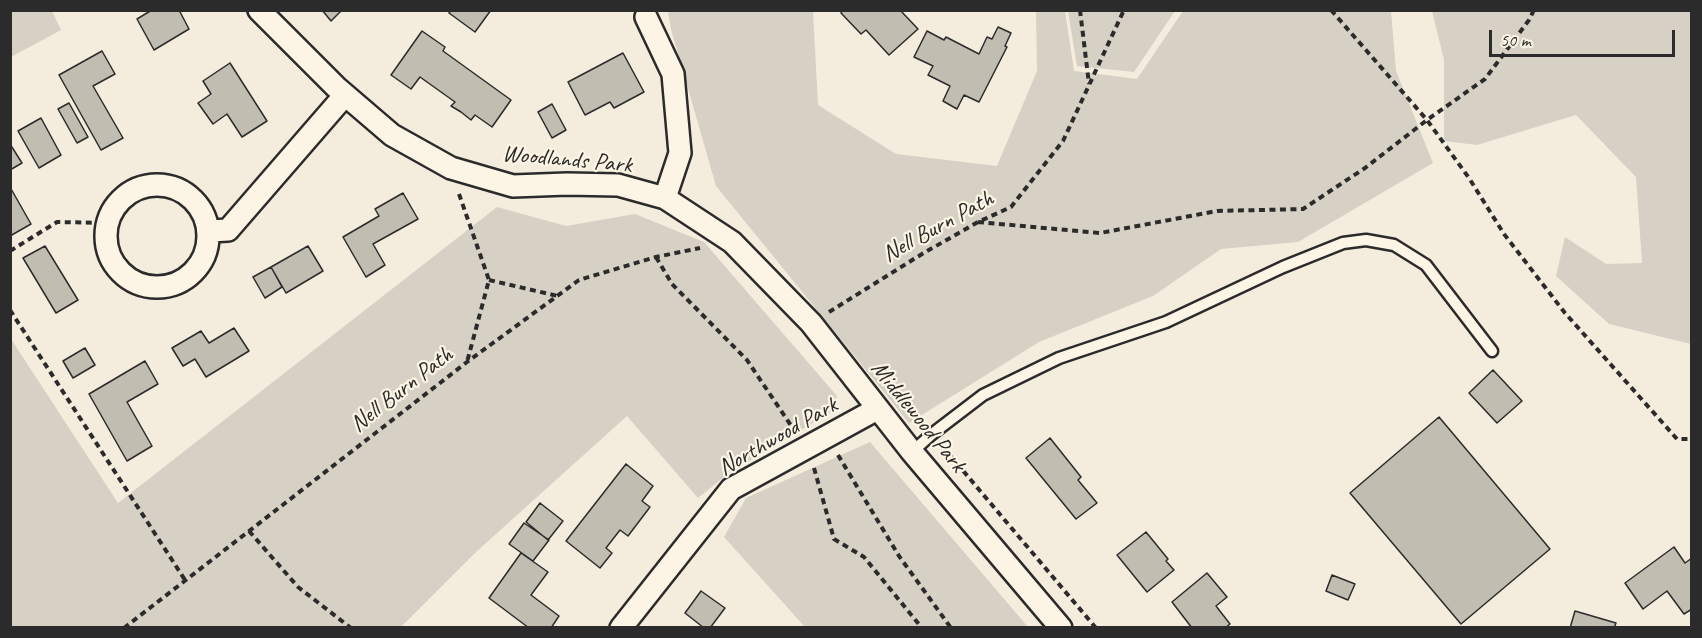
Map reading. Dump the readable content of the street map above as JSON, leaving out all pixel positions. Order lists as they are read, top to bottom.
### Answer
{
  "streets": {
    "street": ["Woodlands Park", "Middlewood Park", "Northwood Park"],
    "path": ["Nell Burn Path"]
  },
  "crossings": [
    ["Woodlands Park", "Nell Burn Path"],
    ["Woodlands Park", "Middlewood Park"],
    ["Nell Burn Path", "Middlewood Park"],
    ["Middlewood Park", "Northwood Park"]
  ],
  "scale_bar": "50 m"
}
